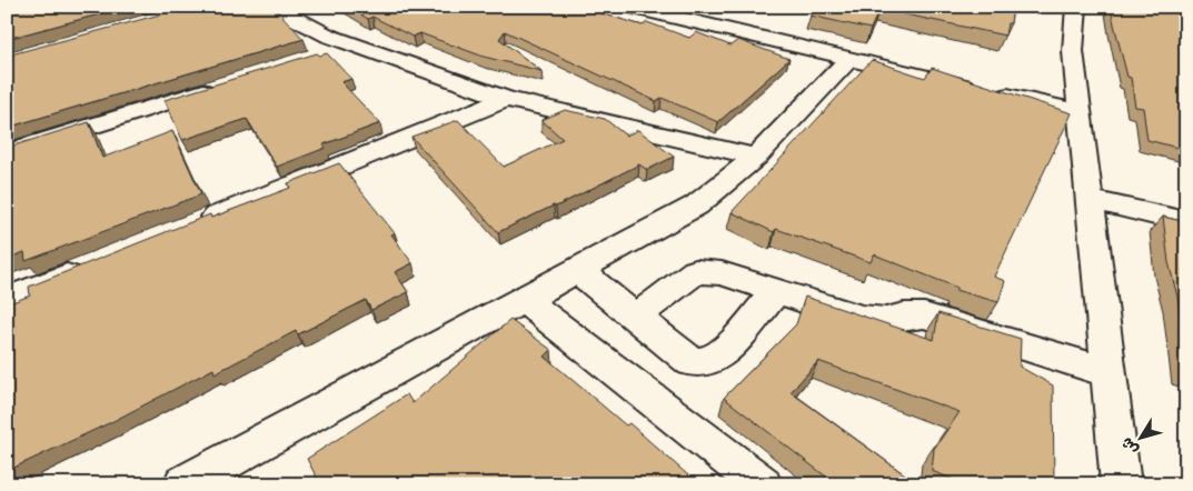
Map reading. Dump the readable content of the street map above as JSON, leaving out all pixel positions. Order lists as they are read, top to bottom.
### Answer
{
  "north": "bottom left"
}
